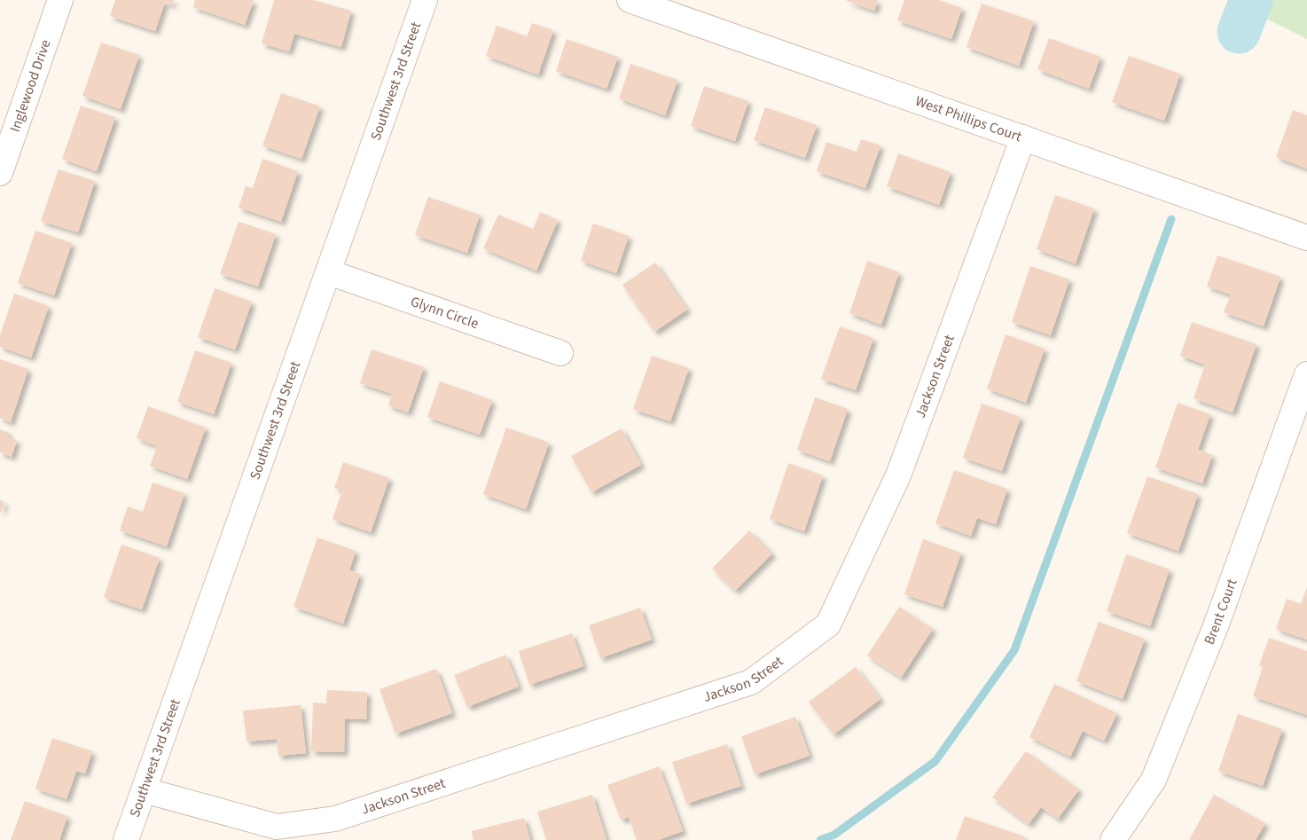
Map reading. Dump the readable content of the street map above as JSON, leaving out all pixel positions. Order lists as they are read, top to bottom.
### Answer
{
  "streets": {
    "street": [
      "Southwest 3rd Street",
      "Inglewood Drive",
      "West Phillips Court",
      "Glynn Circle",
      "Jackson Street",
      "Brent Court"
    ]
  },
  "crossings": [
    ["Southwest 3rd Street", "Glynn Circle"],
    ["Southwest 3rd Street", "Jackson Street"],
    ["West Phillips Court", "Jackson Street"]
  ]
}
